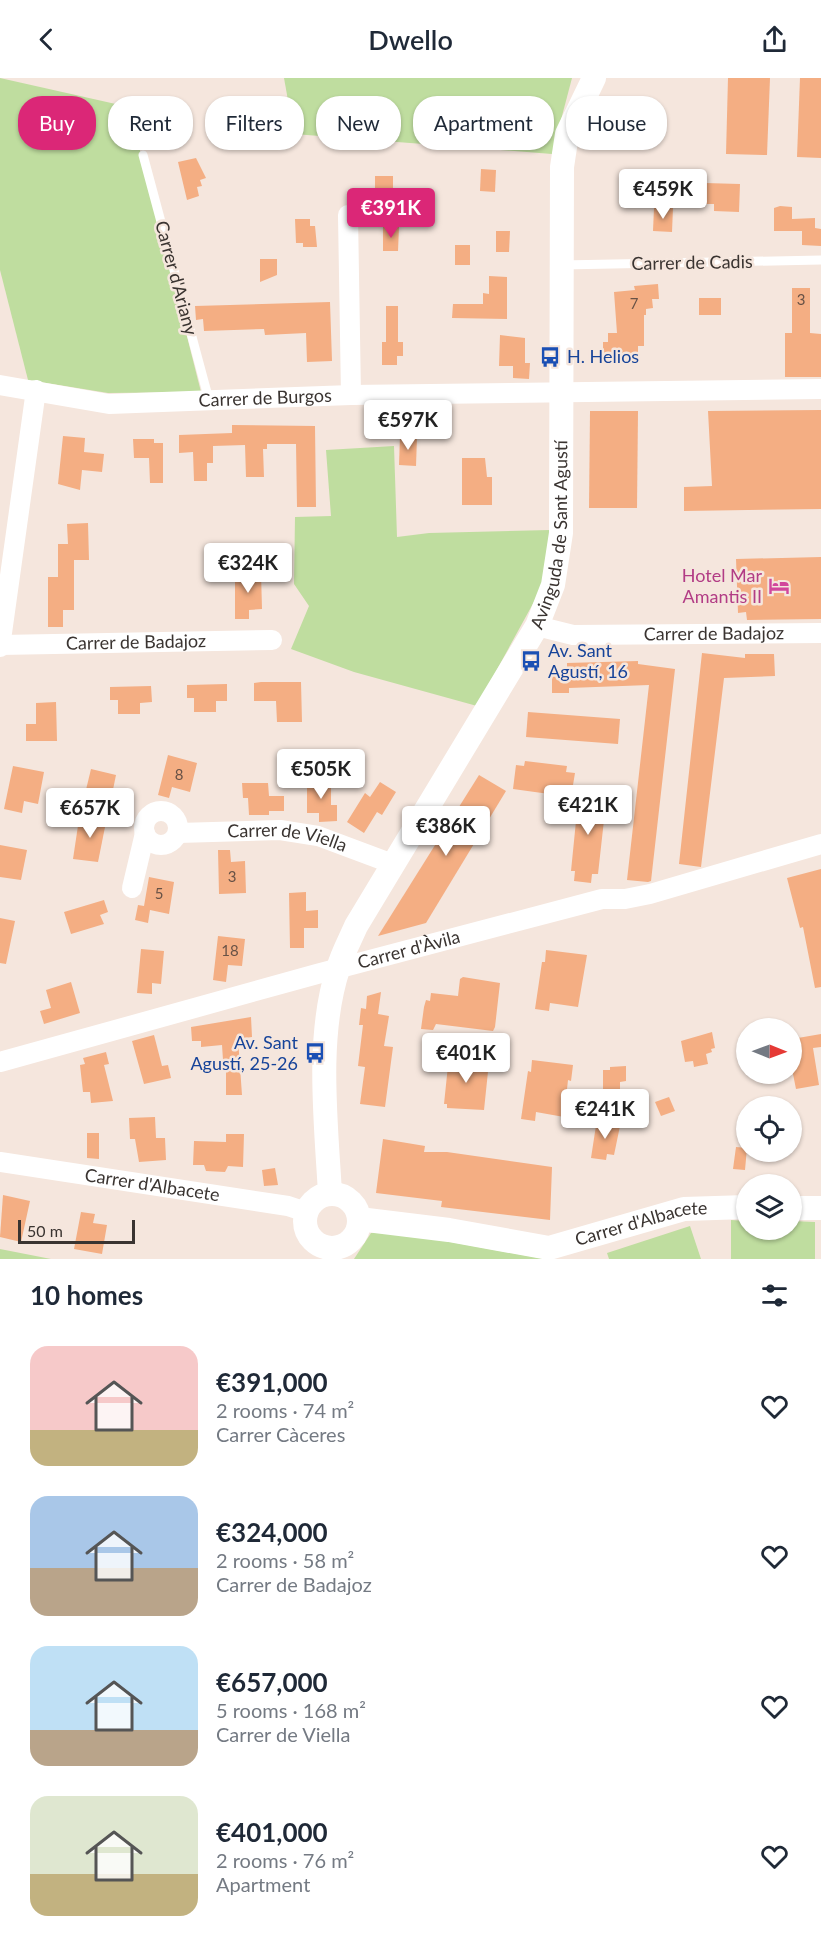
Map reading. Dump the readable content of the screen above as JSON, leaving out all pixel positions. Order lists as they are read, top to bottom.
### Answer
{
  "streets": {
    "street": [
      "Carrer de Burgos",
      "Avinguda de Sant Agustí",
      "Carrer de Badajoz",
      "Carrer de Viella",
      "Carrer d'Àvila",
      "Carrer d'Albacete"
    ],
    "lane": ["Carrer de Cadis", "Carrer d'Ariany"]
  },
  "crossings": [
    ["Carrer de Cadis", "Avinguda de Sant Agustí"],
    ["Carrer d'Ariany", "Carrer de Burgos"],
    ["Carrer de Burgos", "Avinguda de Sant Agustí"],
    ["Avinguda de Sant Agustí", "Carrer de Badajoz"],
    ["Avinguda de Sant Agustí", "Carrer de Viella"],
    ["Avinguda de Sant Agustí", "Carrer d'Àvila"],
    ["Avinguda de Sant Agustí", "Carrer d'Albacete"]
  ],
  "places": {
    "bus stop": ["H. Helios", "Av. Sant Agustí, 16", "Av. Sant Agustí, 25-26"],
    "hotel": ["Hotel Mar Amantis II"]
  },
  "house_numbers": [
    "3",
    "7",
    "8",
    "3",
    "5",
    "18"
  ],
  "scale_bar": "50 m",
  "north": "right",
  "page": {
    "header": "Dwello",
    "chip": [
      "Buy",
      "Rent",
      "Filters",
      "New",
      "Apartment",
      "House"
    ],
    "price": [
      "€459K",
      "€391K",
      "€597K",
      "€324K",
      "€505K",
      "€421K",
      "€657K",
      "€386K",
      "€401K",
      "€241K"
    ],
    "scale": "50 m",
    "heading": "10 homes",
    "list": [
      {
        "name": "€391,000",
        "note": "2 rooms · 74 m² · Carrer Càceres"
      },
      {
        "name": "€324,000",
        "note": "2 rooms · 58 m² · Carrer de Badajoz"
      },
      {
        "name": "€657,000",
        "note": "5 rooms · 168 m² · Carrer de Viella"
      },
      {
        "name": "€401,000",
        "note": "2 rooms · 76 m² · Apartment"
      }
    ]
  }
}
